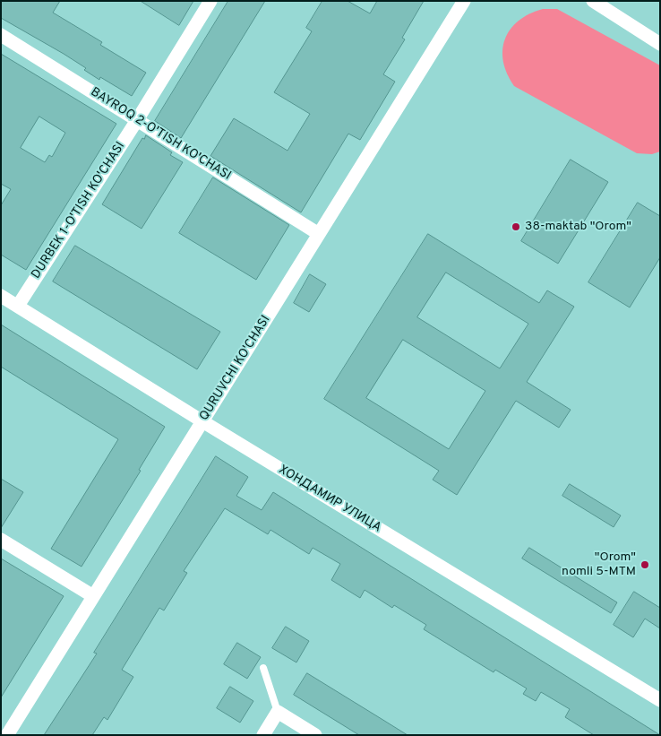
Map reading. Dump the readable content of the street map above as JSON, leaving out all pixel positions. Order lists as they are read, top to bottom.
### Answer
{
  "streets": {
    "street": [
      "BAYROQ 2-O'TISH KO'CHASI",
      "DURBEK 1-O'TISH KO'CHASI",
      "QURUVCHI KO'CHASI",
      "ХОНДАМИР УЛИЦА"
    ]
  },
  "crossings": [
    ["BAYROQ 2-O'TISH KO'CHASI", "DURBEK 1-O'TISH KO'CHASI"],
    ["BAYROQ 2-O'TISH KO'CHASI", "QURUVCHI KO'CHASI"],
    ["DURBEK 1-O'TISH KO'CHASI", "ХОНДАМИР УЛИЦА"],
    ["QURUVCHI KO'CHASI", "ХОНДАМИР УЛИЦА"]
  ],
  "places": ["38-maktab \"Orom\"", "\"Orom\" nomli 5-MTM"]
}
